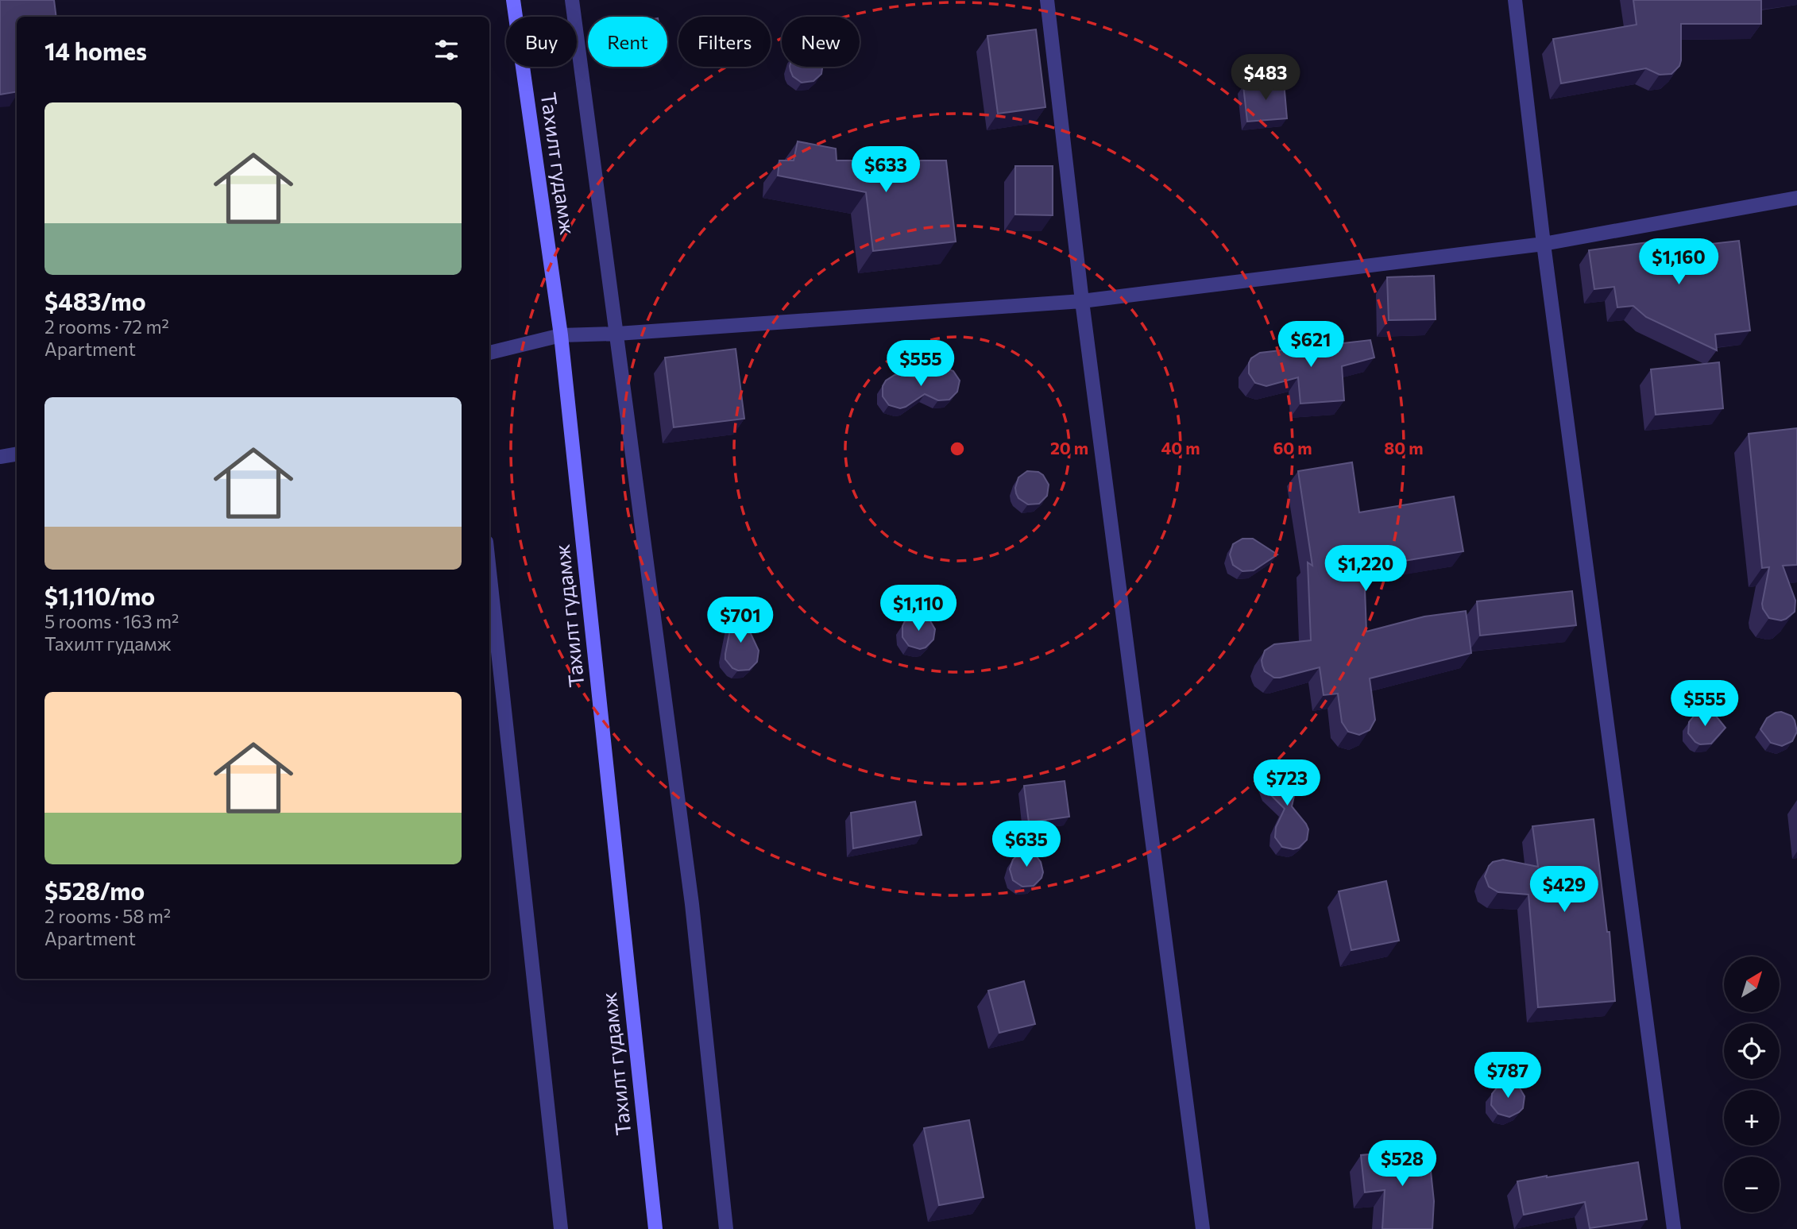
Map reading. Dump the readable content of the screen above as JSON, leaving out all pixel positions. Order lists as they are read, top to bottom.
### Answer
{
  "streets": {
    "main road": ["Тахилт гудамж"]
  },
  "north": "top right",
  "page": {
    "chip": [
      "Buy",
      "Rent",
      "Filters",
      "New"
    ],
    "heading": "14 homes",
    "price": [
      "$483",
      "$633",
      "$1,160",
      "$621",
      "$555",
      "$1,220",
      "$1,110",
      "$701",
      "$555",
      "$723",
      "$635",
      "$429",
      "$787",
      "$528"
    ],
    "list": [
      {
        "name": "$483/mo",
        "note": "2 rooms · 72 m² · Apartment"
      },
      {
        "name": "$1,110/mo",
        "note": "5 rooms · 163 m² · Тахилт гудамж"
      },
      {
        "name": "$528/mo",
        "note": "2 rooms · 58 m² · Apartment"
      }
    ],
    "map_buttons": ["+", "−"]
  },
  "rings": [
    "20 m",
    "40 m",
    "60 m",
    "80 m"
  ]
}
